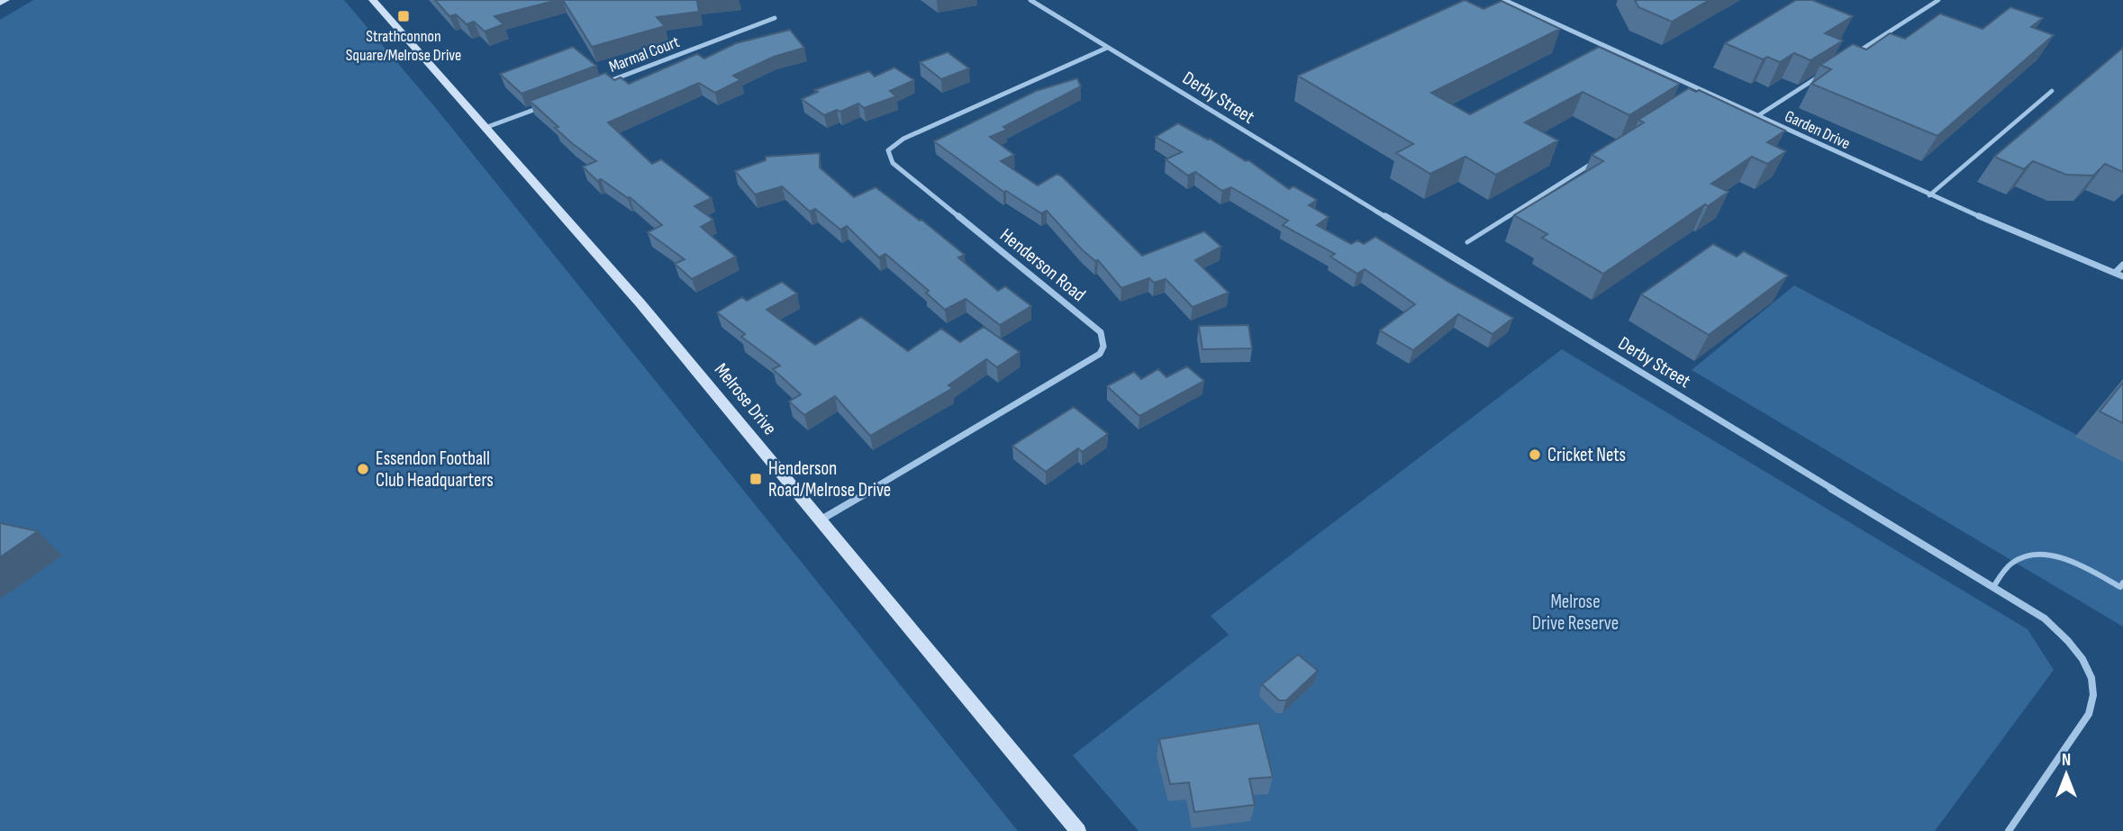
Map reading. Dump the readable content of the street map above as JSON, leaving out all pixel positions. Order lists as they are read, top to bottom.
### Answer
{
  "streets": {
    "street": [
      "Marmal Court",
      "Derby Street",
      "Garden Drive",
      "Henderson Road",
      "Melrose Drive"
    ]
  },
  "crossings": [
    ["Derby Street", "Henderson Road"],
    ["Henderson Road", "Melrose Drive"]
  ],
  "parks": ["Melrose Drive Reserve"],
  "places": {
    "transit": ["Strathconnon Square/Melrose Drive", "Henderson Road/Melrose Drive"],
    "other": ["Cricket Nets", "Essendon Football Club Headquarters"]
  },
  "north": "top"
}
